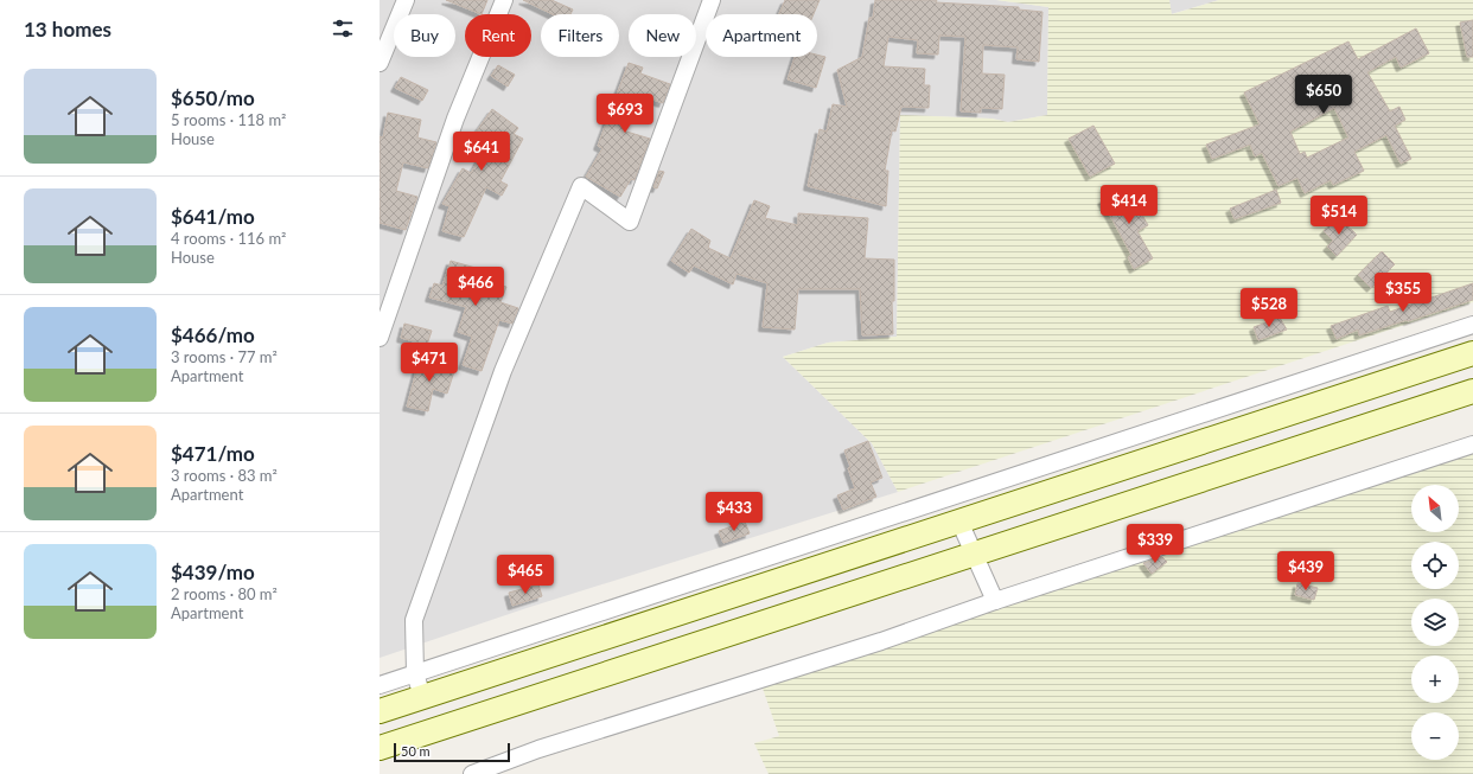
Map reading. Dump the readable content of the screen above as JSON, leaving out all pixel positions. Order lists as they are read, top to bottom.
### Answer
{
  "scale_bar": "50 m",
  "north": "top left",
  "page": {
    "heading": "13 homes",
    "chip": [
      "Buy",
      "Rent",
      "Filters",
      "New",
      "Apartment"
    ],
    "list": [
      {
        "name": "$650/mo",
        "note": "5 rooms · 118 m² · House"
      },
      {
        "name": "$641/mo",
        "note": "4 rooms · 116 m² · House"
      },
      {
        "name": "$466/mo",
        "note": "3 rooms · 77 m² · Apartment"
      },
      {
        "name": "$471/mo",
        "note": "3 rooms · 83 m² · Apartment"
      },
      {
        "name": "$439/mo",
        "note": "2 rooms · 80 m² · Apartment"
      }
    ],
    "price": [
      "$650",
      "$693",
      "$641",
      "$414",
      "$514",
      "$466",
      "$355",
      "$528",
      "$471",
      "$433",
      "$339",
      "$439",
      "$465"
    ],
    "map_buttons": ["+", "−"],
    "scale": "50 m"
  }
}
